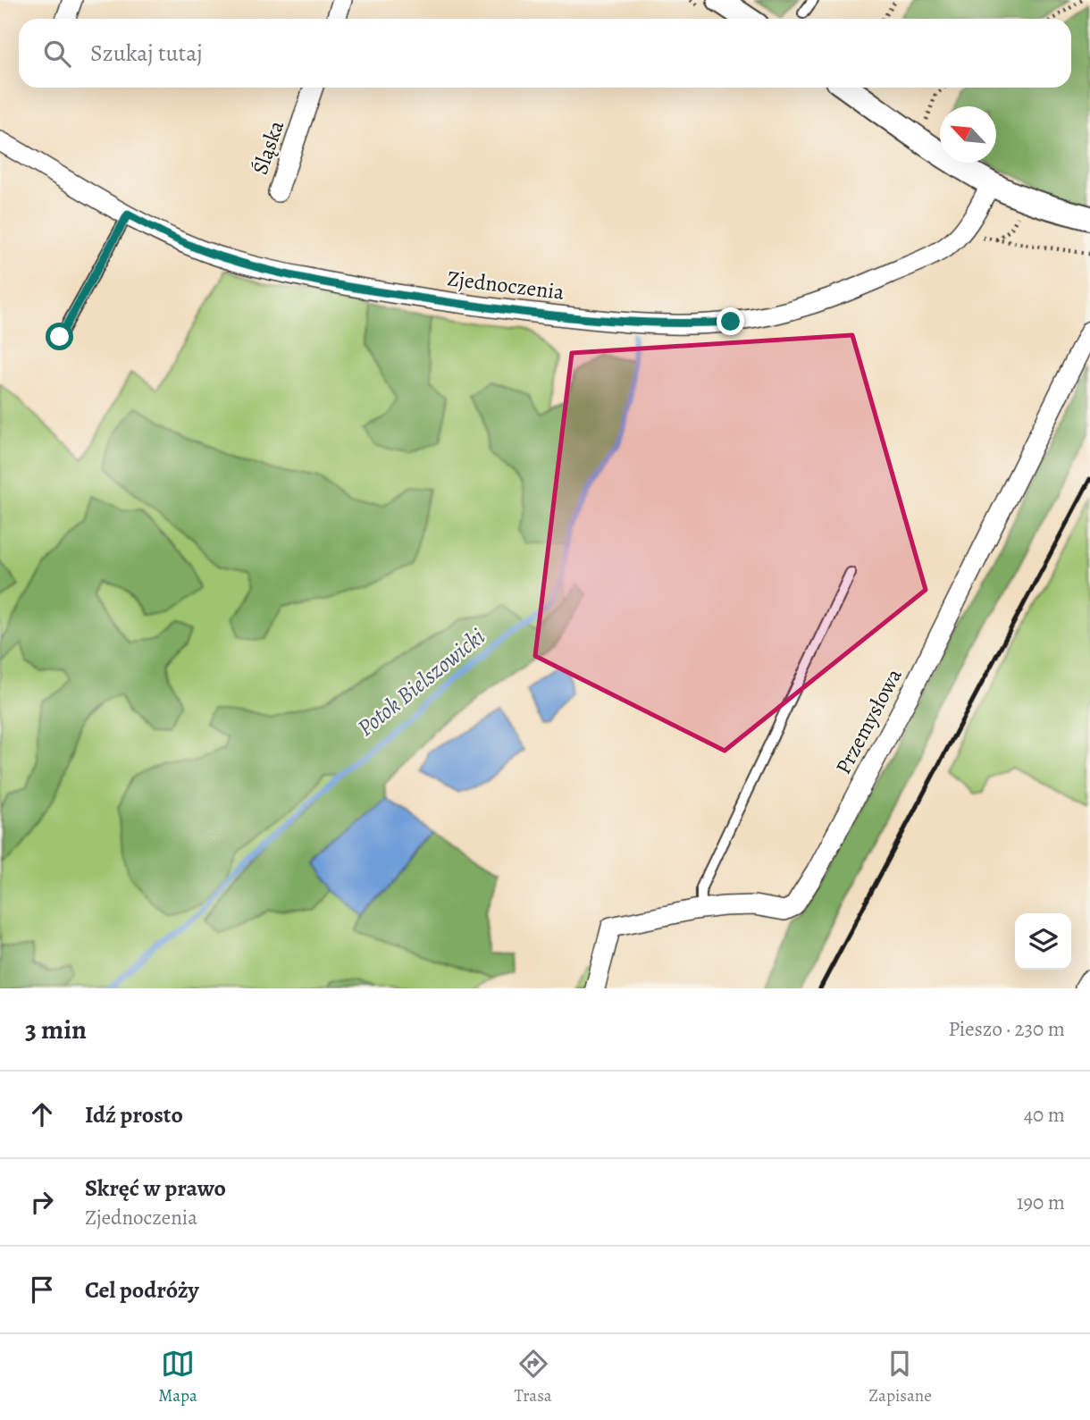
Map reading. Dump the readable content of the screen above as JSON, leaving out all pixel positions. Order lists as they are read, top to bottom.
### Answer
{
  "streets": {
    "street": ["Śląska", "Zjednoczenia", "Przemysłowa"]
  },
  "water": ["Potok Bielszowicki"],
  "north": "top left",
  "page": {
    "search": "Szukaj tutaj",
    "heading": ["3 min", "Pieszo · 230 m"],
    "list": [
      ["Idź prosto", "40 m"],
      ["Skręć w prawo", "Zjednoczenia", "190 m"],
      "Cel podróży"
    ],
    "nav": ["Mapa", "Trasa", "Zapisane"]
  }
}
